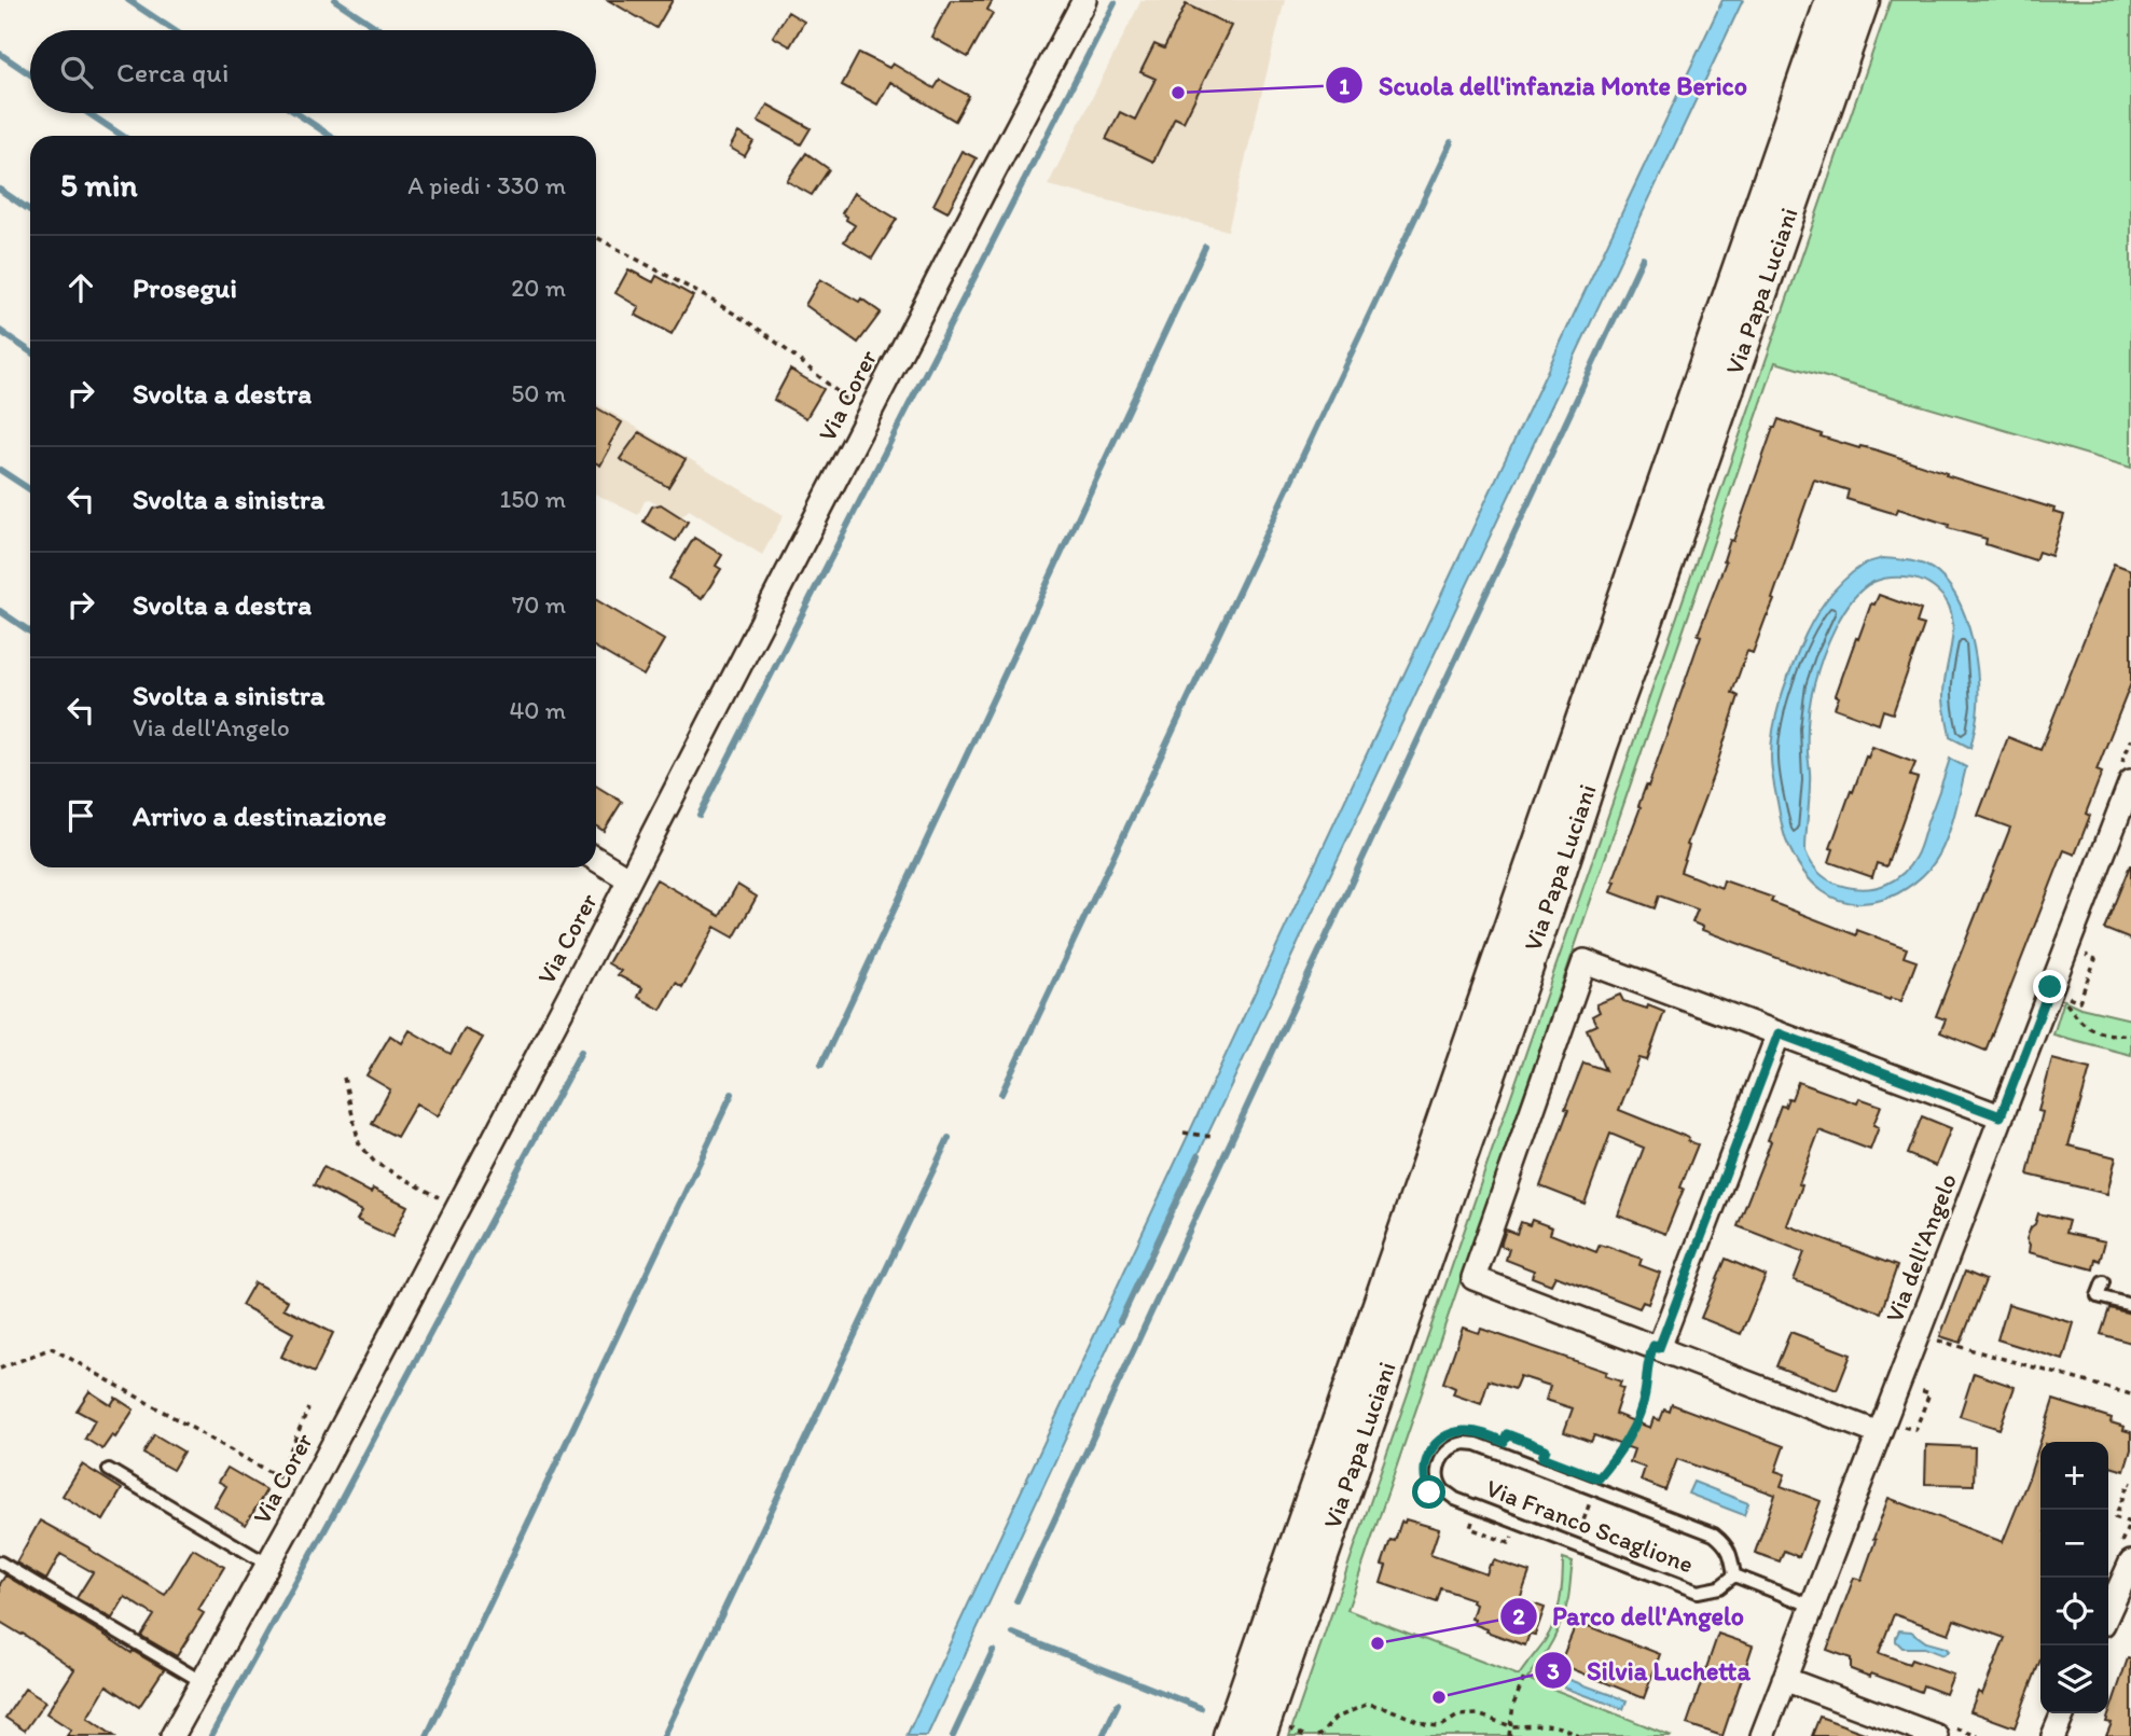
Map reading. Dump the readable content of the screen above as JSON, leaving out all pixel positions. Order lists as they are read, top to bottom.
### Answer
{
  "streets": {
    "main road": ["Via Papa Luciani"],
    "street": ["Via Corer", "Via dell'Angelo"],
    "lane": ["Via Franco Scaglione"]
  },
  "places": ["Scuola dell'infanzia Monte Berico", "Parco dell'Angelo", "Silvia Luchetta"],
  "page": {
    "search": "Cerca qui",
    "heading": ["5 min", "A piedi · 330 m"],
    "list": [
      ["Prosegui", "20 m"],
      ["Svolta a destra", "50 m"],
      ["Svolta a sinistra", "150 m"],
      ["Svolta a destra", "70 m"],
      ["Svolta a sinistra", "Via dell'Angelo", "40 m"],
      "Arrivo a destinazione"
    ],
    "map_buttons": ["+", "−"]
  }
}
